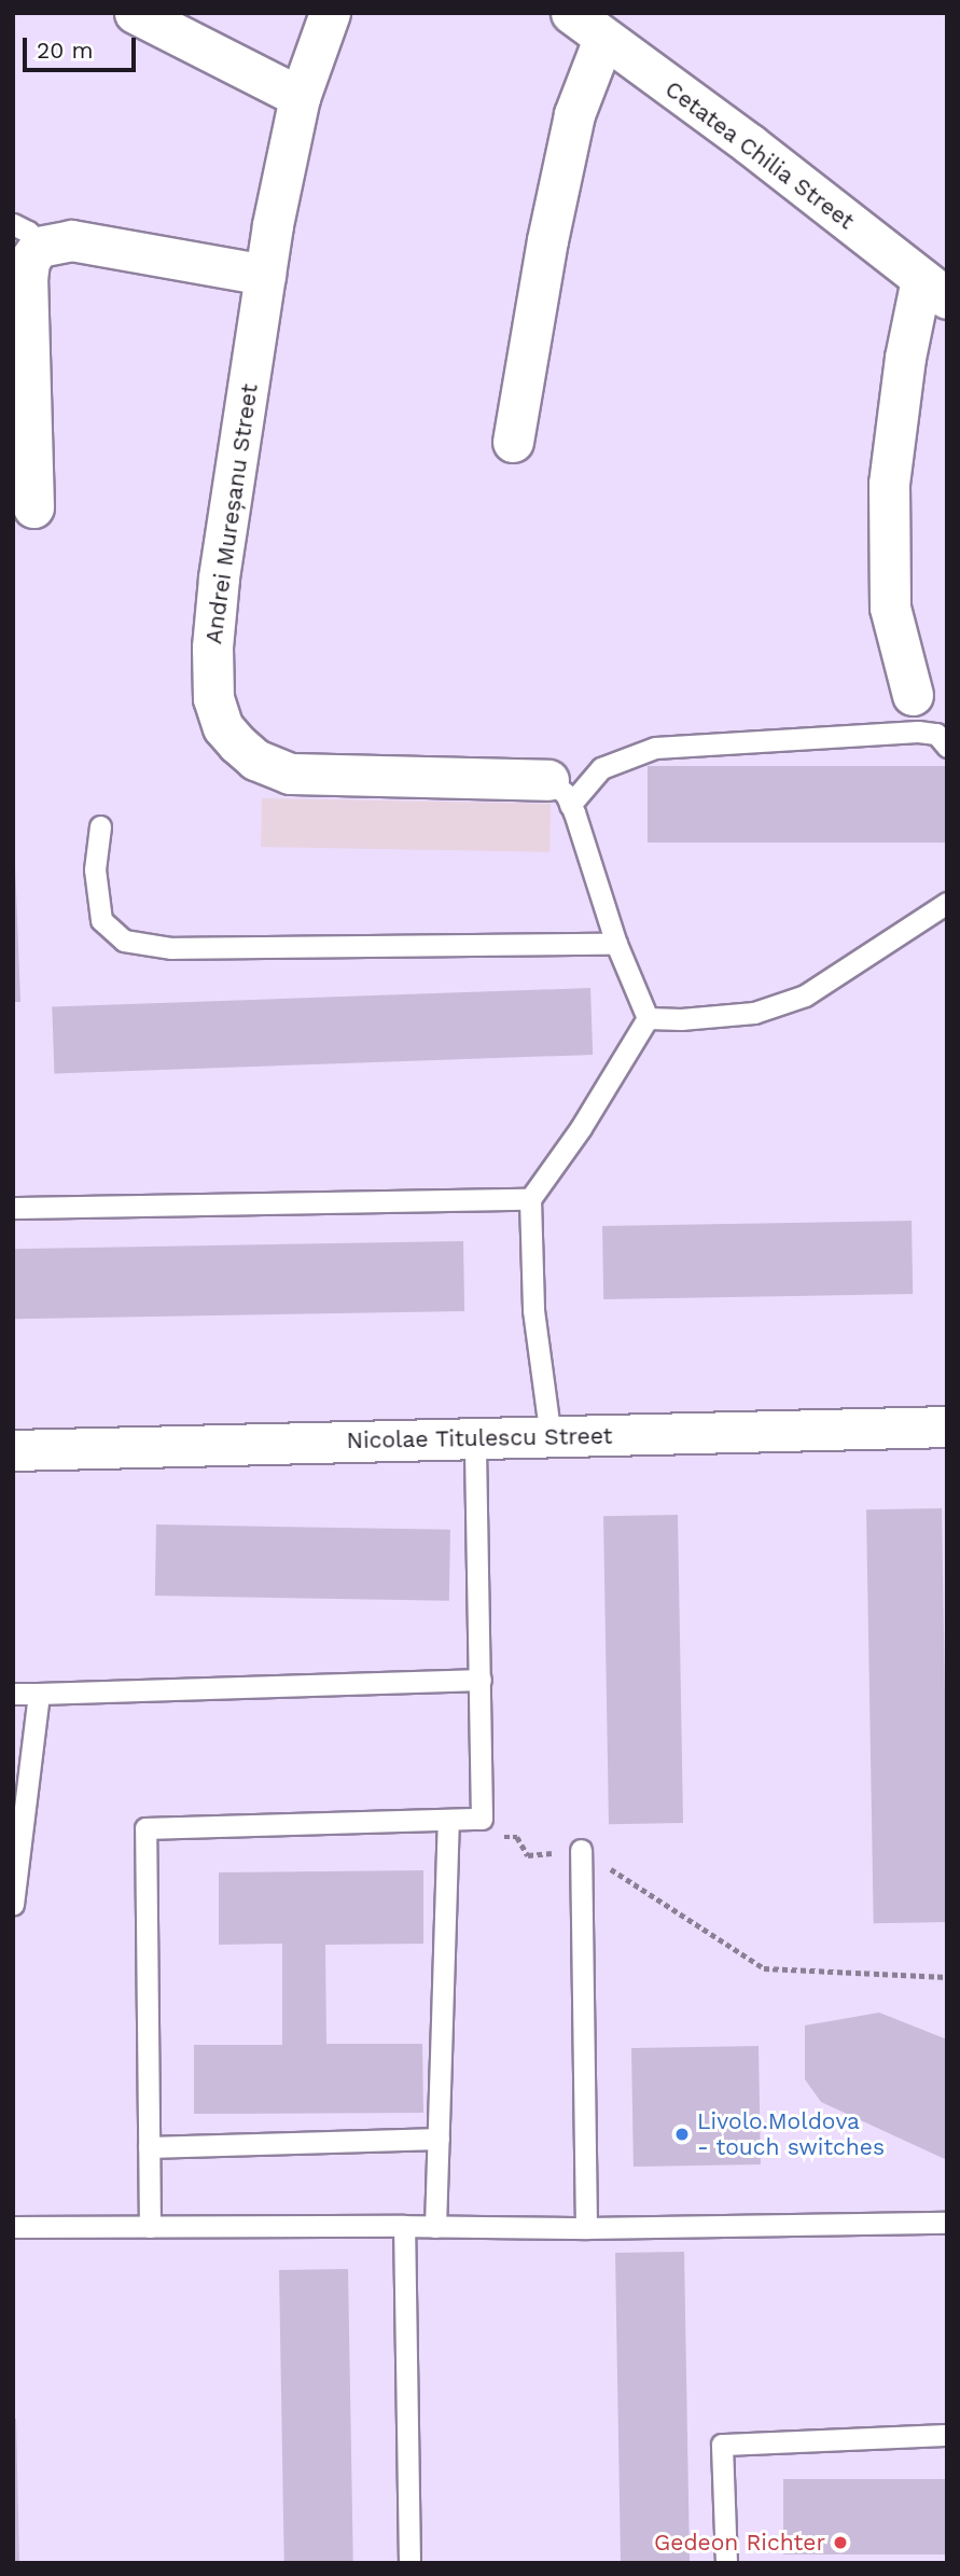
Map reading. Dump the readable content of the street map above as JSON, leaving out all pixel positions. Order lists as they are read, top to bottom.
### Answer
{
  "streets": {
    "street": ["Cetatea Chilia Street", "Andrei Mureșanu Street", "Nicolae Titulescu Street"]
  },
  "places": ["Livolo.Moldova - touch switches", "Gedeon Richter"],
  "scale_bar": "20 m"
}
